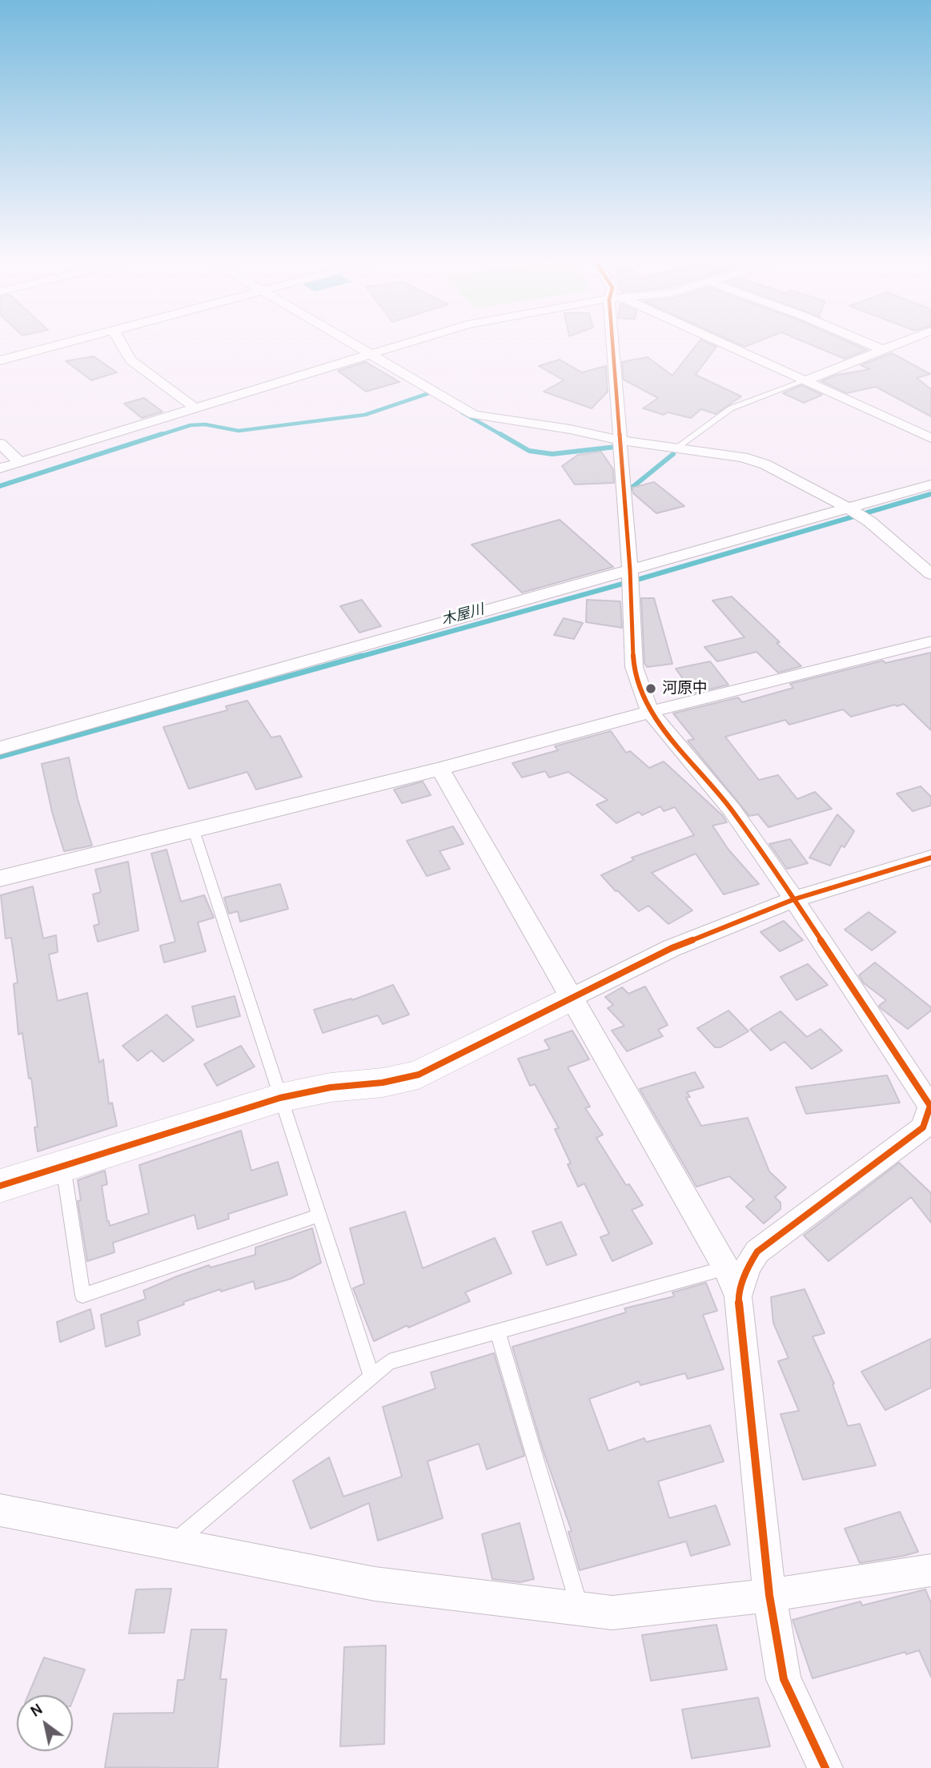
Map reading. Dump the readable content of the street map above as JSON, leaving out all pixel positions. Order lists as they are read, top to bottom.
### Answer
{
  "water": ["木屋川"],
  "places": ["河原中"],
  "north": "top left"
}
